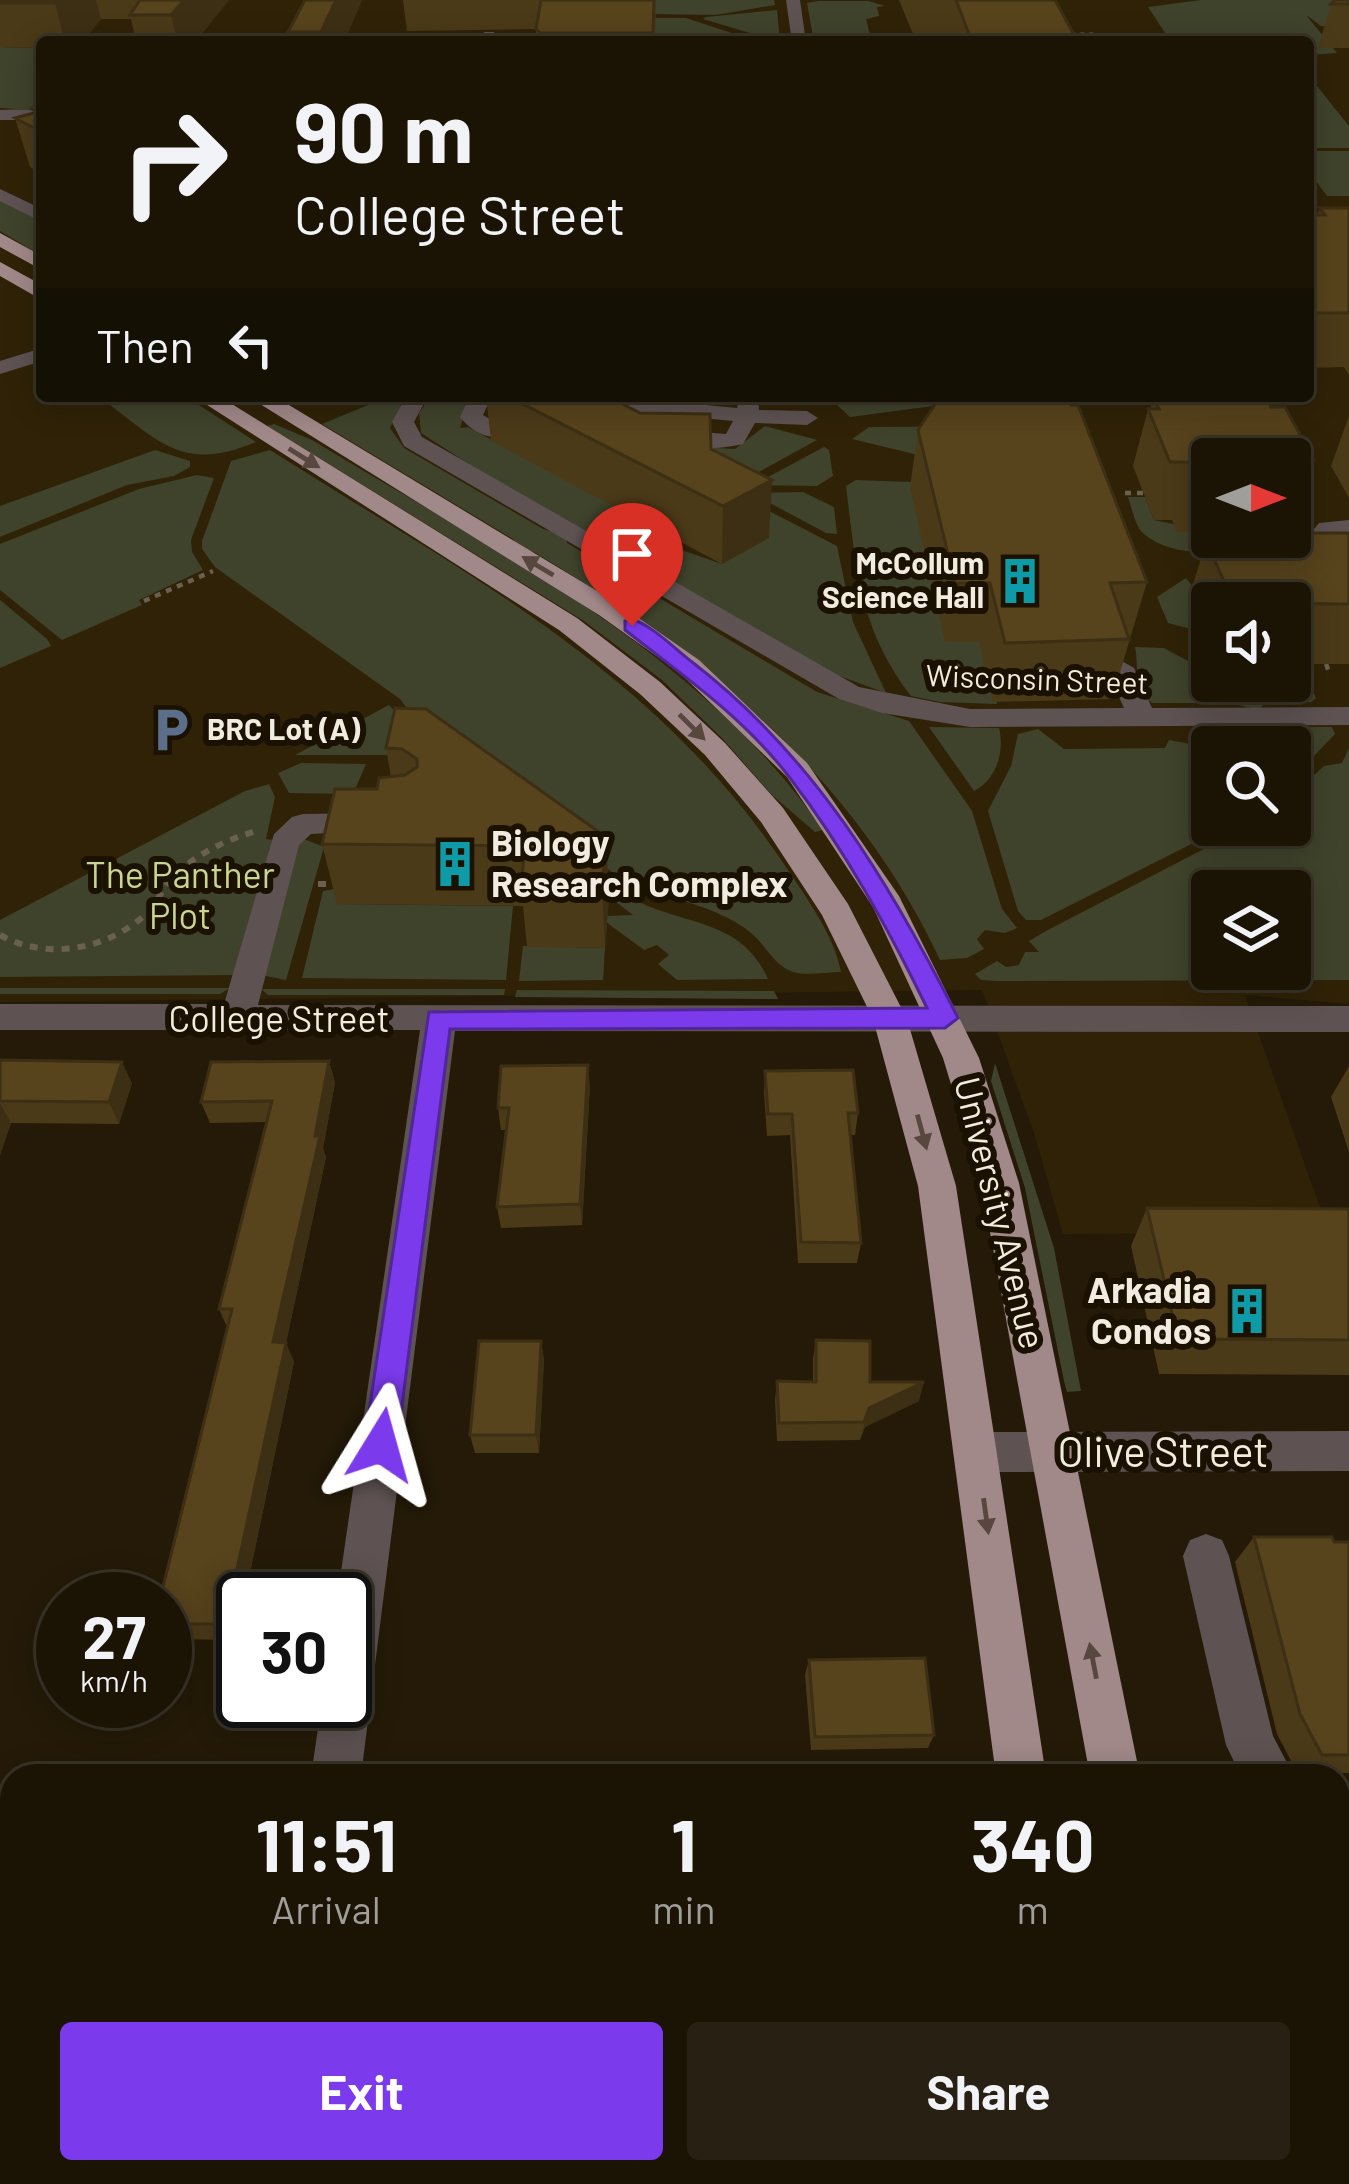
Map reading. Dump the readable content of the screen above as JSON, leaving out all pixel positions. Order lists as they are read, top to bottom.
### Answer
{
  "streets": {
    "main road": ["University Avenue"],
    "street": ["Wisconsin Street", "College Street", "Olive Street"]
  },
  "crossings": [
    ["College Street", "University Avenue"],
    ["University Avenue", "Olive Street"]
  ],
  "parks": ["The Panther Plot"],
  "places": {
    "building": ["McCollum Science Hall", "Biology Research Complex", "Arkadia Condos"],
    "parking": ["BRC Lot (A)"]
  },
  "north": "right",
  "page": {
    "turn": ["90 m", "College Street"],
    "then": "Then",
    "speed": "27 km/h",
    "limit": "30",
    "eta": [
      "11:51",
      "Arrival",
      "1",
      "min",
      "340",
      "m"
    ],
    "buttons": ["Exit", "Share"]
  }
}
